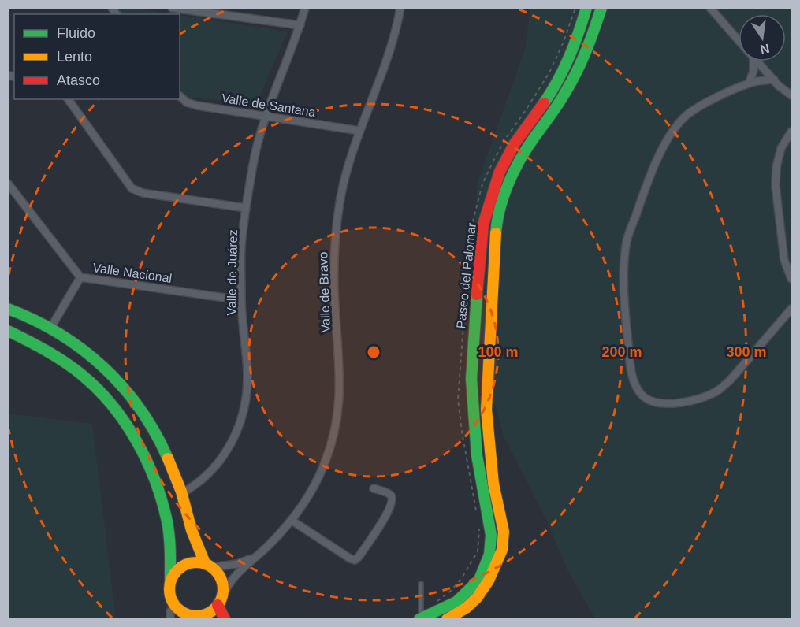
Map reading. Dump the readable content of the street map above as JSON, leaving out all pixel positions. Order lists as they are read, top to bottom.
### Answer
{
  "streets": {
    "street": [
      "Valle de Santana",
      "Valle Nacional",
      "Valle de Juárez",
      "Paseo del Palomar",
      "Valle de Bravo"
    ]
  },
  "crossings": [
    ["Valle de Santana", "Valle de Juárez"],
    ["Valle de Santana", "Valle de Bravo"],
    ["Valle Nacional", "Valle de Juárez"]
  ],
  "legend": ["Fluido", "Lento", "Atasco"],
  "north": "bottom",
  "rings": ["100 m", "200 m", "300 m"]
}
